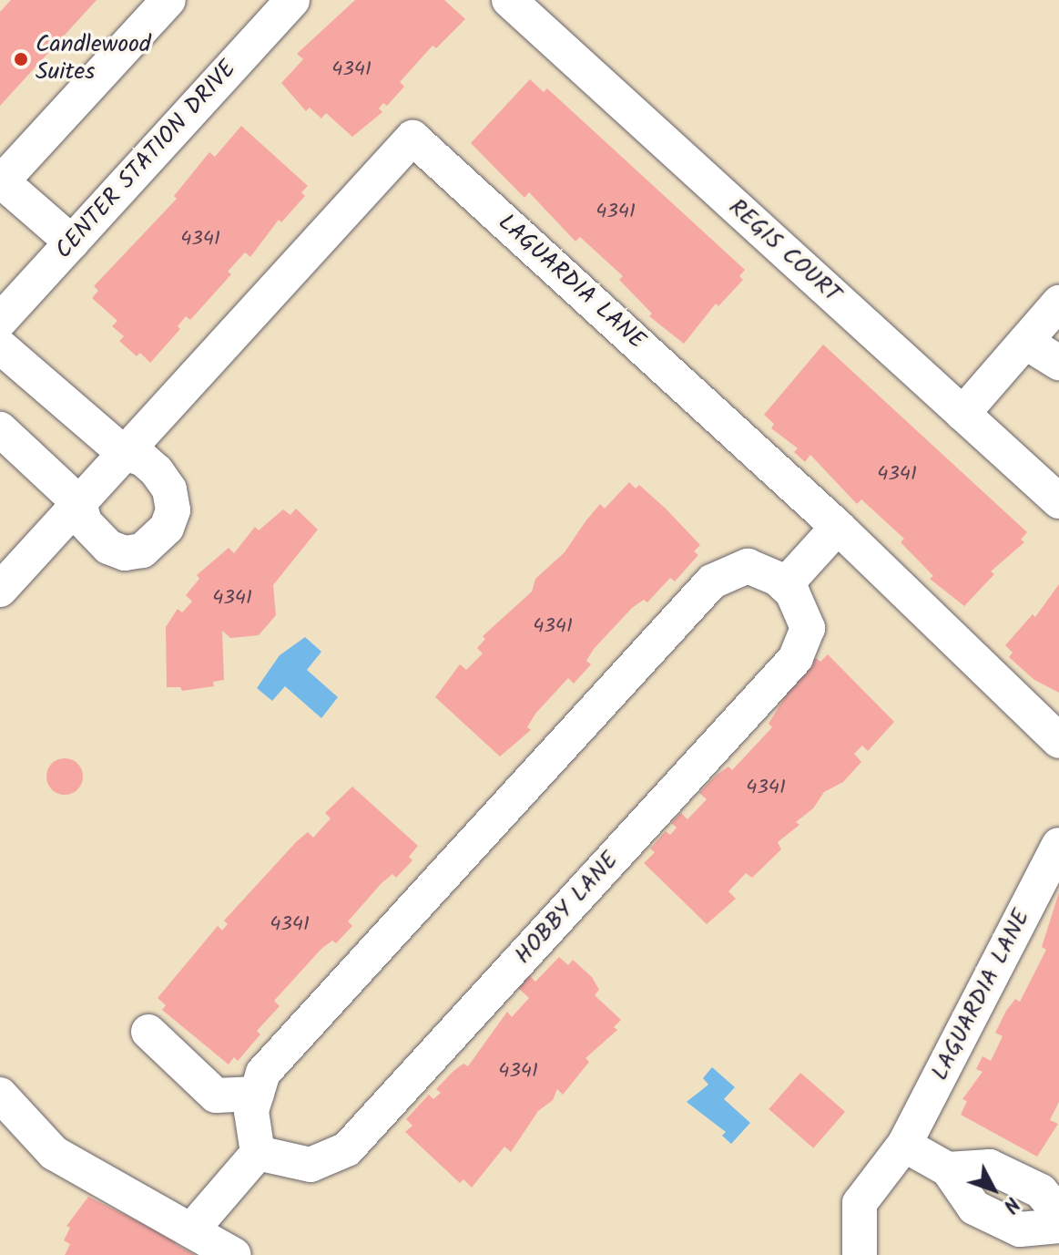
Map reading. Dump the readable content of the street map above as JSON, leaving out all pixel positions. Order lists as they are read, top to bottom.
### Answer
{
  "streets": {
    "street": [
      "CENTER STATION DRIVE",
      "REGIS COURT",
      "LAGUARDIA LANE",
      "HOBBY LANE"
    ]
  },
  "places": ["Candlewood Suites"],
  "house_numbers": [
    "4341",
    "4341",
    "4341",
    "4341",
    "4341",
    "4341",
    "4341",
    "4341",
    "4341"
  ],
  "north": "bottom right"
}
